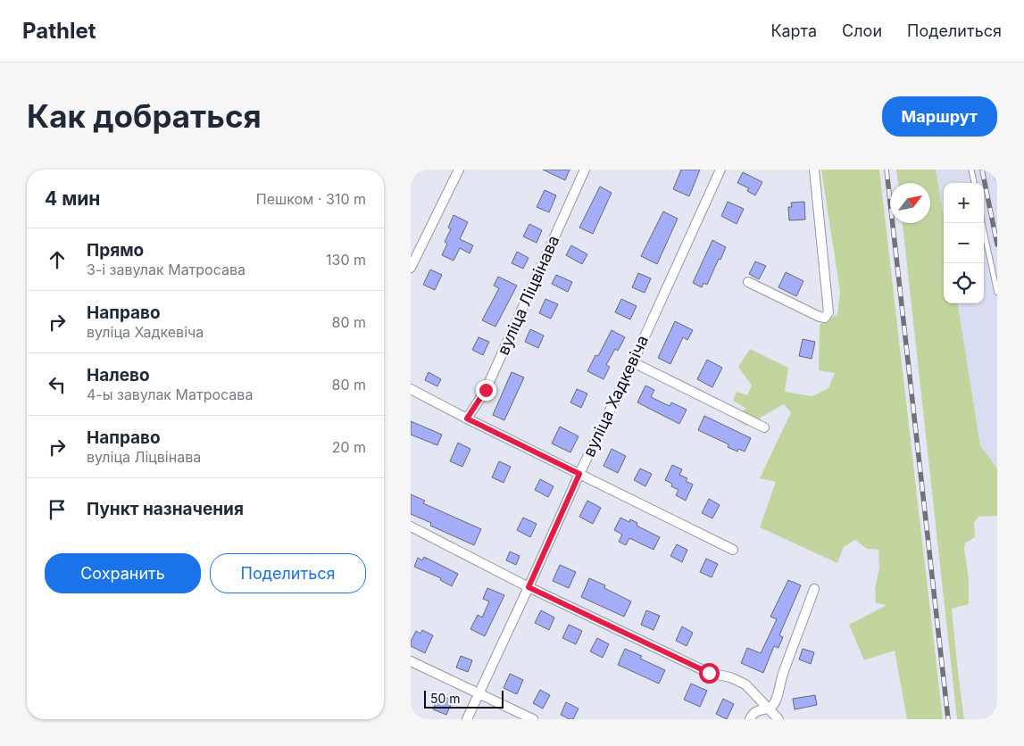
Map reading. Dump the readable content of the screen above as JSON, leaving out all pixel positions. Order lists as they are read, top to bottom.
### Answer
{
  "streets": {
    "street": ["вуліца Ліцвінава", "вуліца Хадкевіча"]
  },
  "scale_bar": "50 m",
  "north": "top right",
  "page": {
    "header": "Pathlet",
    "nav": ["Карта", "Слои", "Поделиться"],
    "buttons": [
      "Маршрут",
      ["Сохранить", "Поделиться"]
    ],
    "title": "Как добраться",
    "heading": ["4 мин", "Пешком · 310 m"],
    "map_buttons": ["+", "−"],
    "list": [
      ["Прямо", "3-і завулак Матросава", "130 m"],
      ["Направо", "вуліца Хадкевіча", "80 m"],
      ["Налево", "4-ы завулак Матросава", "80 m"],
      ["Направо", "вуліца Ліцвінава", "20 m"],
      "Пункт назначения"
    ],
    "scale": "50 m"
  }
}
